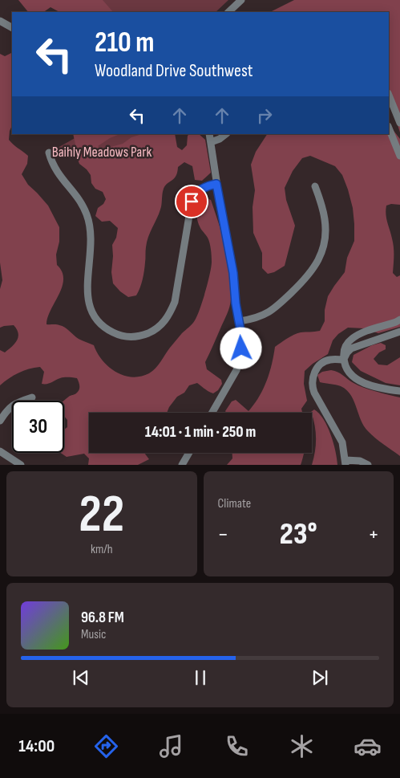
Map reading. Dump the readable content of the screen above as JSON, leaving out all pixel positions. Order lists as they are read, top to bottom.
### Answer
{
  "parks": ["Baihly Meadows Park"],
  "page": {
    "turn": ["210 m", "Woodland Drive Southwest"],
    "limit": "30",
    "trip": "14:01 · 1 min · 250 m",
    "tile": [
      ["22", "km/h"],
      "Climate"
    ],
    "heat": ["−", "23°", "+"],
    "song": ["96.8 FM", "Music"],
    "tabs": "14:00"
  }
}
